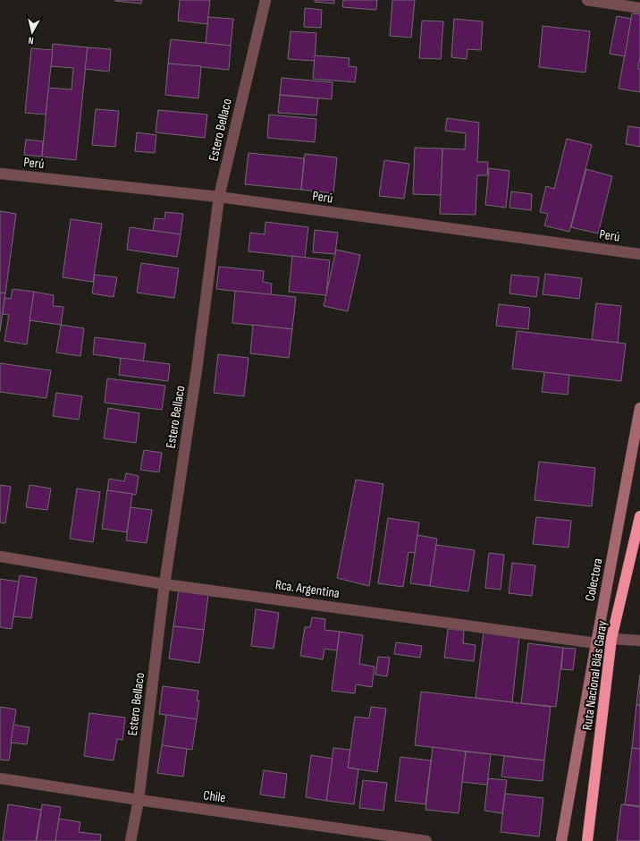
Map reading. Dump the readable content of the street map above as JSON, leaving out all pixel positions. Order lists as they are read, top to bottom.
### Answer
{
  "streets": {
    "highway": ["Ruta Nacional Blás Garay"],
    "main road": ["Colectora"],
    "street": [
      "Estero Bellaco",
      "Perú",
      "Rca. Argentina",
      "Chile"
    ]
  },
  "crossings": [
    ["Estero Bellaco", "Perú"],
    ["Estero Bellaco", "Rca. Argentina"],
    ["Estero Bellaco", "Chile"],
    ["Colectora", "Rca. Argentina"],
    ["Rca. Argentina", "Ruta Nacional Blás Garay"]
  ],
  "north": "bottom"
}
